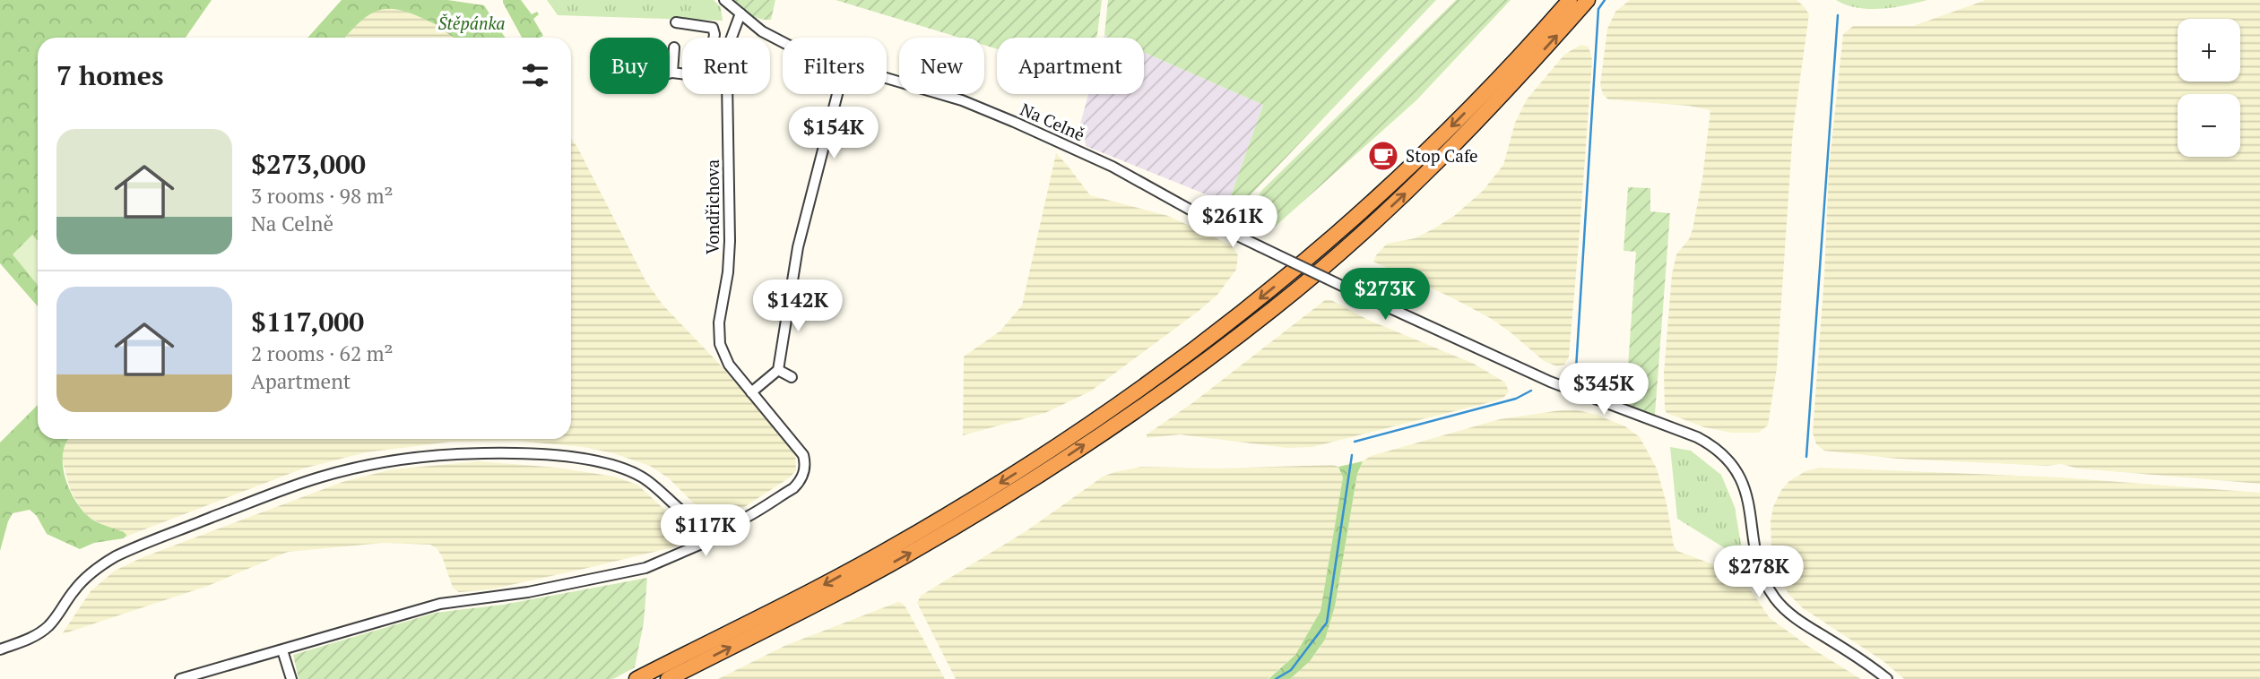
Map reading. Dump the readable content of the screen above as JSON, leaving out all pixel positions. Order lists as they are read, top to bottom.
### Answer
{
  "streets": {
    "street": ["Na Celně", "Vondřichova"]
  },
  "crossings": [
    ["Na Celně", "Vondřichova"]
  ],
  "parks": ["Štěpánka"],
  "places": {
    "cafe": ["Stop Cafe"]
  },
  "page": {
    "map_buttons": ["+", "−"],
    "chip": [
      "Buy",
      "Rent",
      "Filters",
      "New",
      "Apartment"
    ],
    "heading": "7 homes",
    "price": [
      "$154K",
      "$261K",
      "$273K",
      "$142K",
      "$345K",
      "$117K",
      "$278K"
    ],
    "list": [
      {
        "name": "$273,000",
        "note": "3 rooms · 98 m² · Na Celně"
      },
      {
        "name": "$117,000",
        "note": "2 rooms · 62 m² · Apartment"
      }
    ]
  }
}
